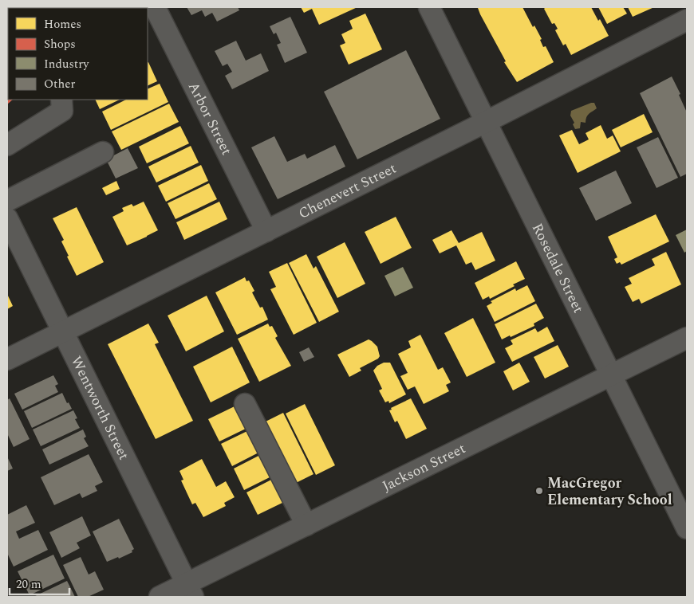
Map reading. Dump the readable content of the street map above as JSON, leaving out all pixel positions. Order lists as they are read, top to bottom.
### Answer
{
  "streets": {
    "street": [
      "Arbor Street",
      "Chenevert Street",
      "Rosedale Street",
      "Wentworth Street",
      "Jackson Street"
    ]
  },
  "crossings": [
    ["Arbor Street", "Chenevert Street"],
    ["Chenevert Street", "Rosedale Street"],
    ["Chenevert Street", "Wentworth Street"],
    ["Rosedale Street", "Jackson Street"],
    ["Wentworth Street", "Jackson Street"]
  ],
  "places": ["MacGregor Elementary School"],
  "legend": [
    "Homes",
    "Shops",
    "Industry",
    "Other"
  ],
  "scale_bar": "20 m"
}
